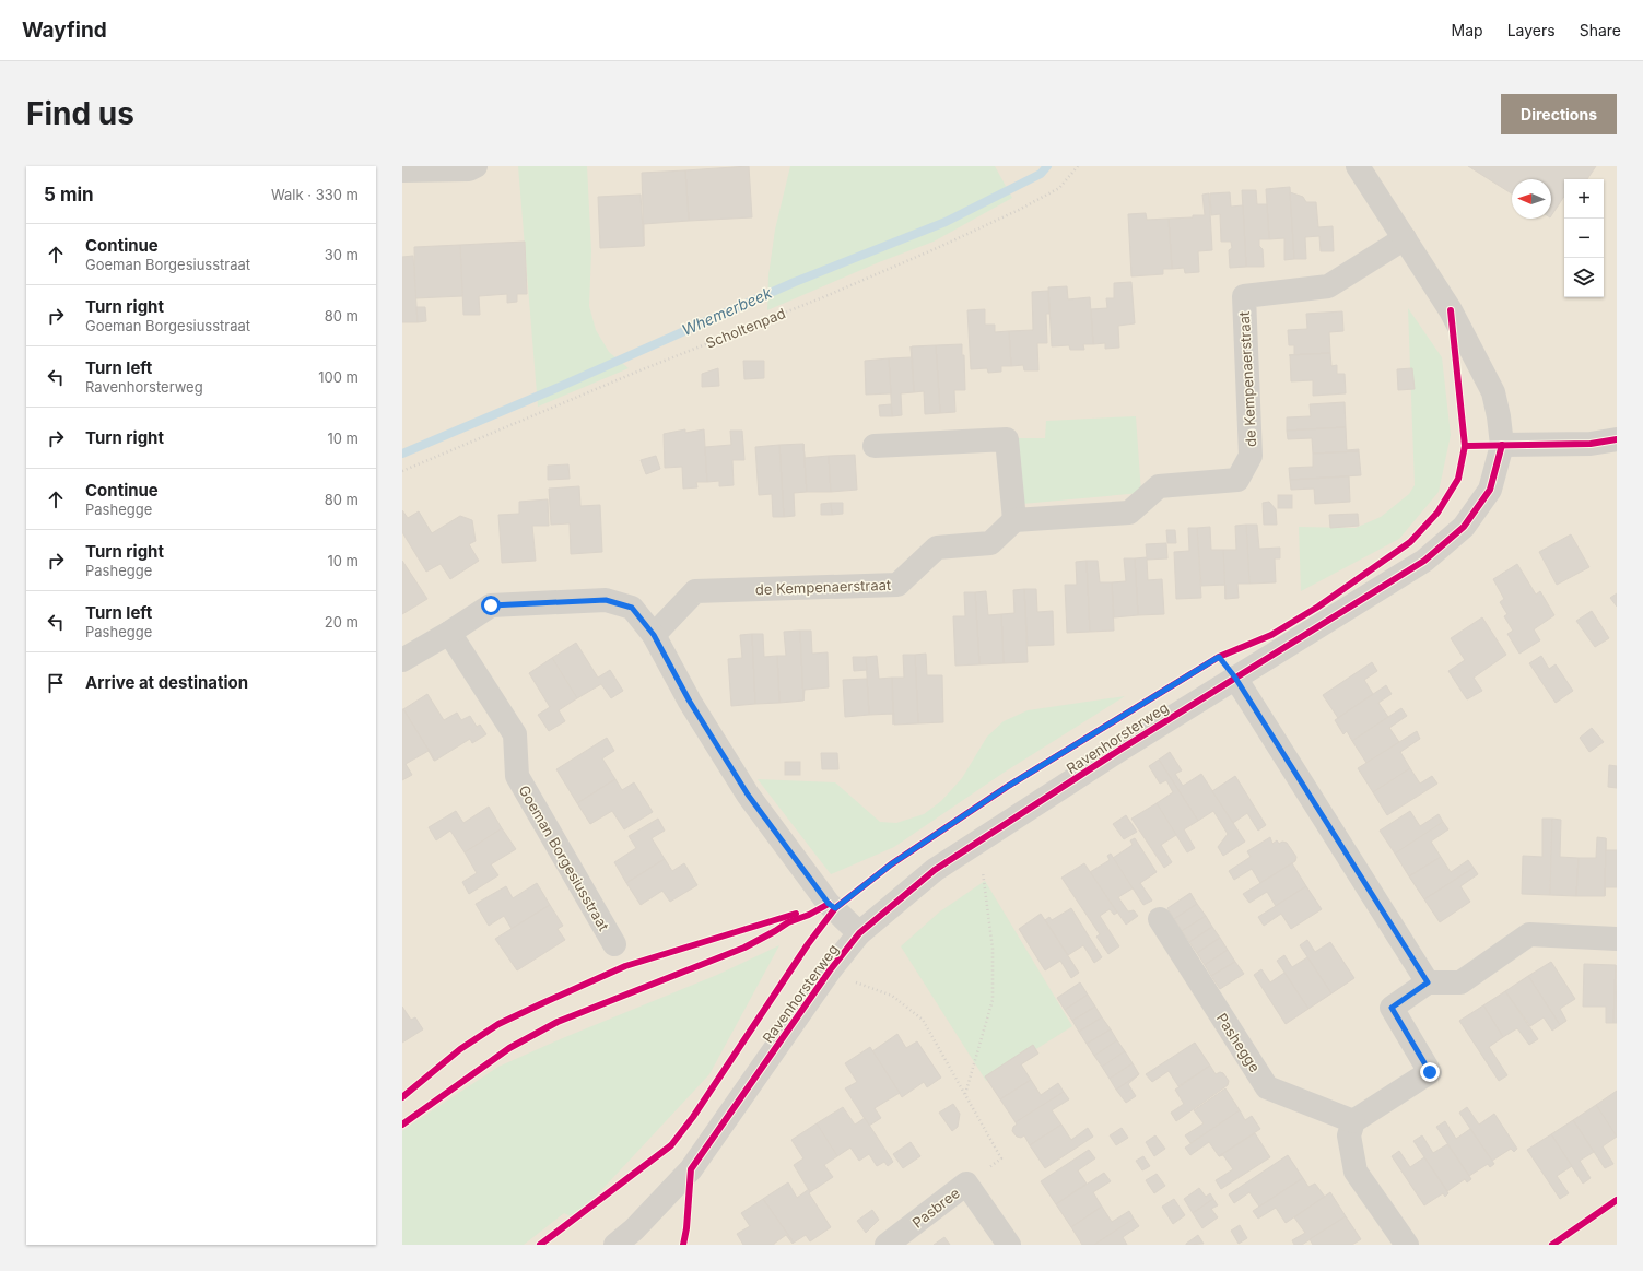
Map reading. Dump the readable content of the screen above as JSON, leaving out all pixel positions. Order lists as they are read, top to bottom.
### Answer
{
  "streets": {
    "street": [
      "de Kempenaerstraat",
      "Ravenhorsterweg",
      "Goeman Borgesiusstraat",
      "Pashegge",
      "Pasbree"
    ],
    "path": ["Scholtenpad"]
  },
  "water": ["Whemerbeek"],
  "north": "left",
  "page": {
    "header": "Wayfind",
    "nav": ["Map", "Layers", "Share"],
    "buttons": "Directions",
    "title": "Find us",
    "heading": ["5 min", "Walk · 330 m"],
    "map_buttons": ["+", "−"],
    "list": [
      ["Continue", "Goeman Borgesiusstraat", "30 m"],
      ["Turn right", "Goeman Borgesiusstraat", "80 m"],
      ["Turn left", "Ravenhorsterweg", "100 m"],
      ["Turn right", "10 m"],
      ["Continue", "Pashegge", "80 m"],
      ["Turn right", "Pashegge", "10 m"],
      ["Turn left", "Pashegge", "20 m"],
      "Arrive at destination"
    ]
  }
}
